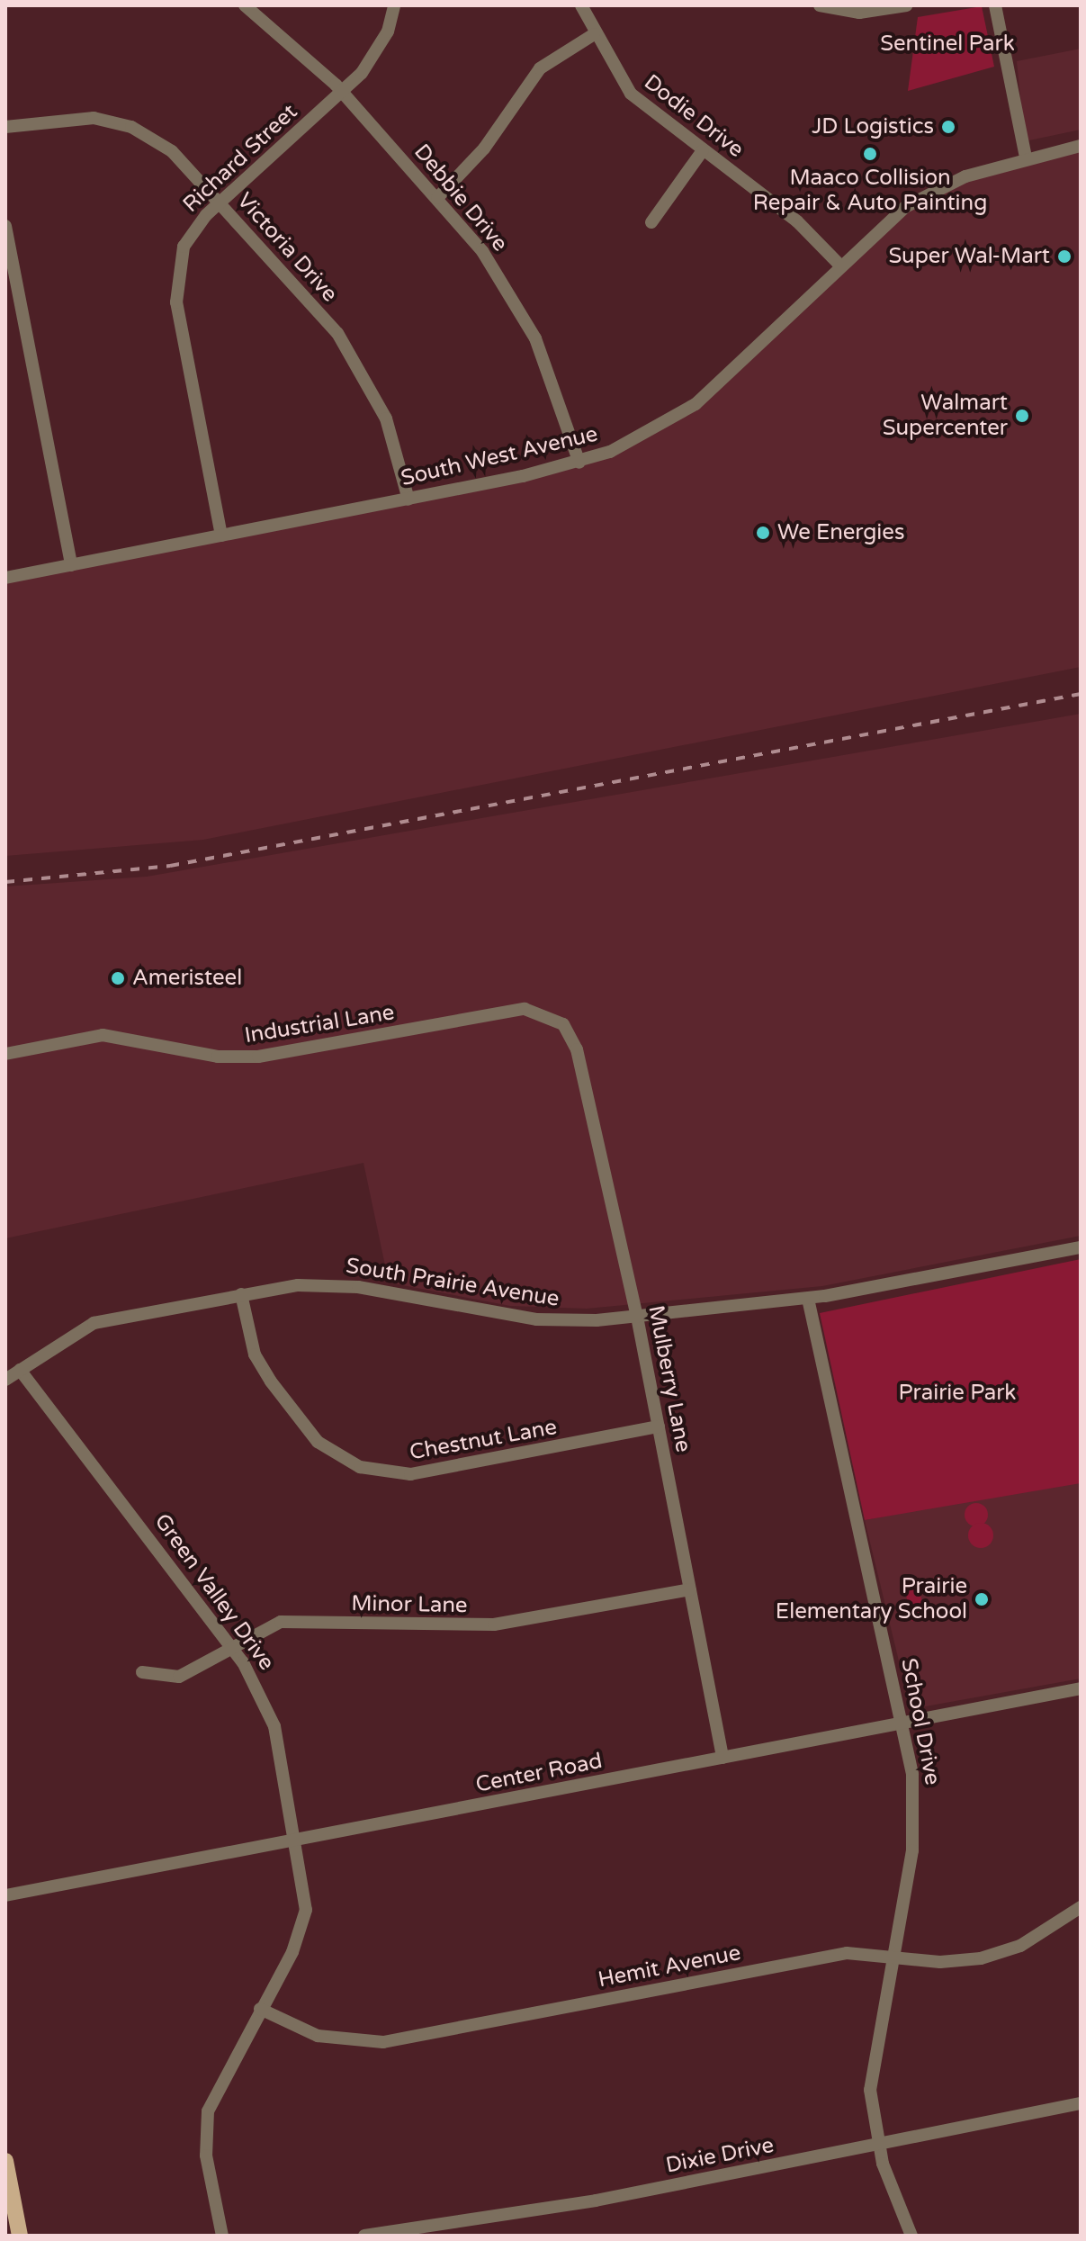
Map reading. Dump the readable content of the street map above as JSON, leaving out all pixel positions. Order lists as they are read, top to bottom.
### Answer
{
  "streets": {
    "street": [
      "Dodie Drive",
      "Richard Street",
      "Debbie Drive",
      "Victoria Drive",
      "South West Avenue",
      "Industrial Lane",
      "South Prairie Avenue",
      "Mulberry Lane",
      "Chestnut Lane",
      "Green Valley Drive",
      "Minor Lane",
      "School Drive",
      "Center Road",
      "Hemit Avenue",
      "Dixie Drive"
    ]
  },
  "crossings": [
    ["Dodie Drive", "South West Avenue"],
    ["Richard Street", "Debbie Drive"],
    ["Richard Street", "Victoria Drive"],
    ["Richard Street", "South West Avenue"],
    ["Debbie Drive", "South West Avenue"],
    ["Victoria Drive", "South West Avenue"],
    ["Industrial Lane", "Mulberry Lane"],
    ["South Prairie Avenue", "Mulberry Lane"],
    ["South Prairie Avenue", "Chestnut Lane"],
    ["South Prairie Avenue", "Green Valley Drive"],
    ["South Prairie Avenue", "School Drive"],
    ["Mulberry Lane", "Chestnut Lane"],
    ["Mulberry Lane", "Minor Lane"],
    ["Mulberry Lane", "Center Road"],
    ["Green Valley Drive", "Minor Lane"],
    ["Green Valley Drive", "Center Road"],
    ["Green Valley Drive", "Hemit Avenue"],
    ["School Drive", "Center Road"],
    ["School Drive", "Hemit Avenue"],
    ["School Drive", "Dixie Drive"]
  ],
  "parks": ["Sentinel Park", "Prairie Park"],
  "places": [
    "JD Logistics",
    "Maaco Collision Repair & Auto Painting",
    "Super Wal-Mart",
    "Walmart Supercenter",
    "We Energies",
    "Ameristeel",
    "Prairie Elementary School"
  ]
}
